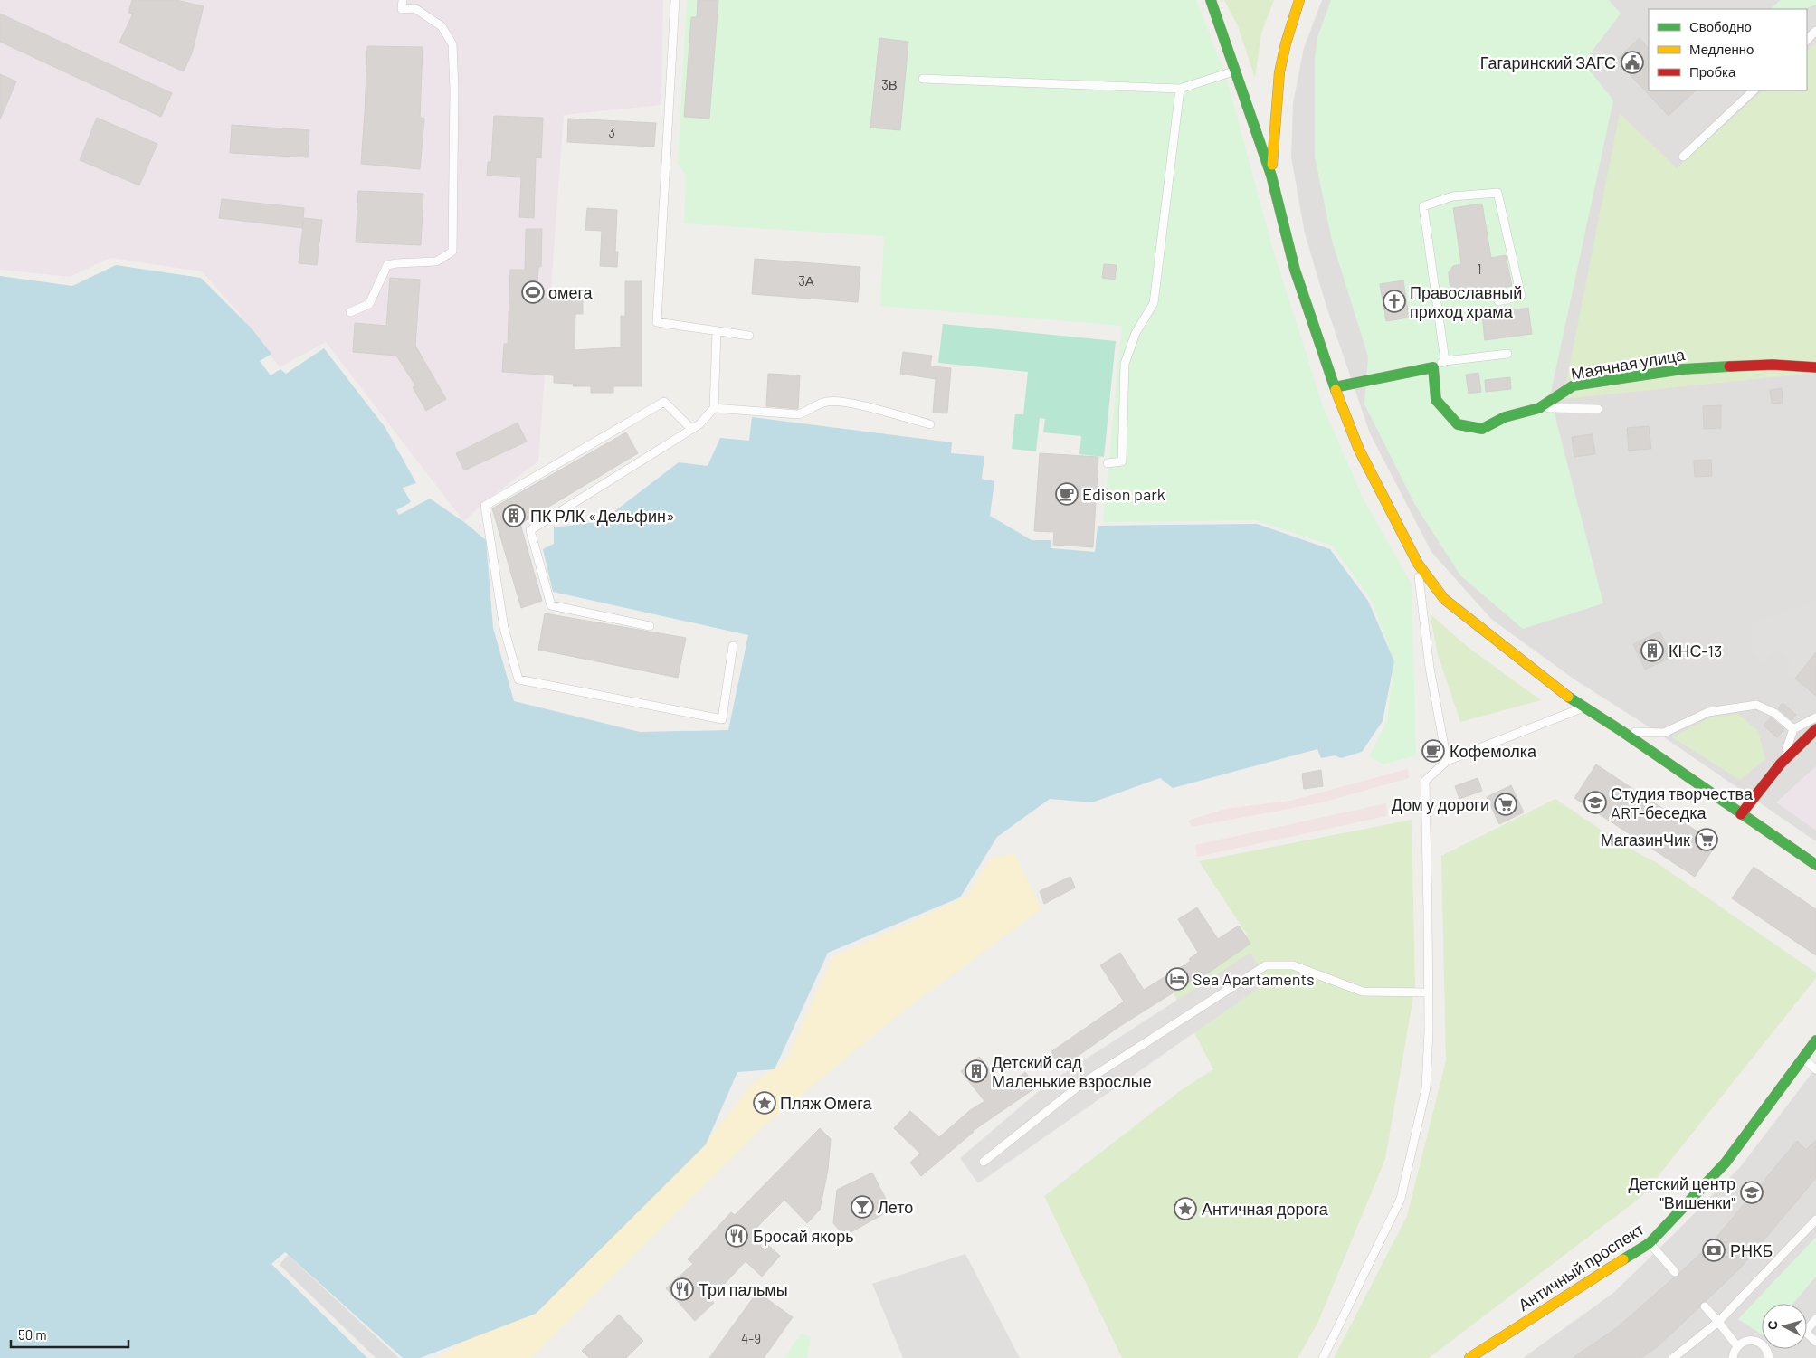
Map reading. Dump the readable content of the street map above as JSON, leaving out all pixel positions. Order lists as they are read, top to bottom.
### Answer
{
  "streets": {
    "main road": ["Маячная улица", "Античный проспект"]
  },
  "places": {
    "public building": ["Гагаринский ЗАГС"],
    "sports": ["омега"],
    "church": ["Православный приход храма"],
    "cafe": ["Edison park", "Кофемолка"],
    "building": ["ПК РЛК «Дельфин»", "КНС-13", "Детский сад Маленькие взрослые"],
    "school or university": ["Студия творчества ART-беседка", "Детский центр \"Вишенки\""],
    "supermarket": ["Дом у дороги", "МагазинЧик"],
    "hotel": ["Sea Apartaments"],
    "place": ["Пляж Омега", "Античная дорога"],
    "bar": ["Лето"],
    "restaurant": ["Бросай якорь", "Три пальмы"],
    "bank": ["РНКБ"]
  },
  "house_numbers": [
    "3В",
    "3",
    "1",
    "3А",
    "4-9"
  ],
  "legend": ["Свободно", "Медленно", "Пробка"],
  "scale_bar": "50 m",
  "north": "left"
}
